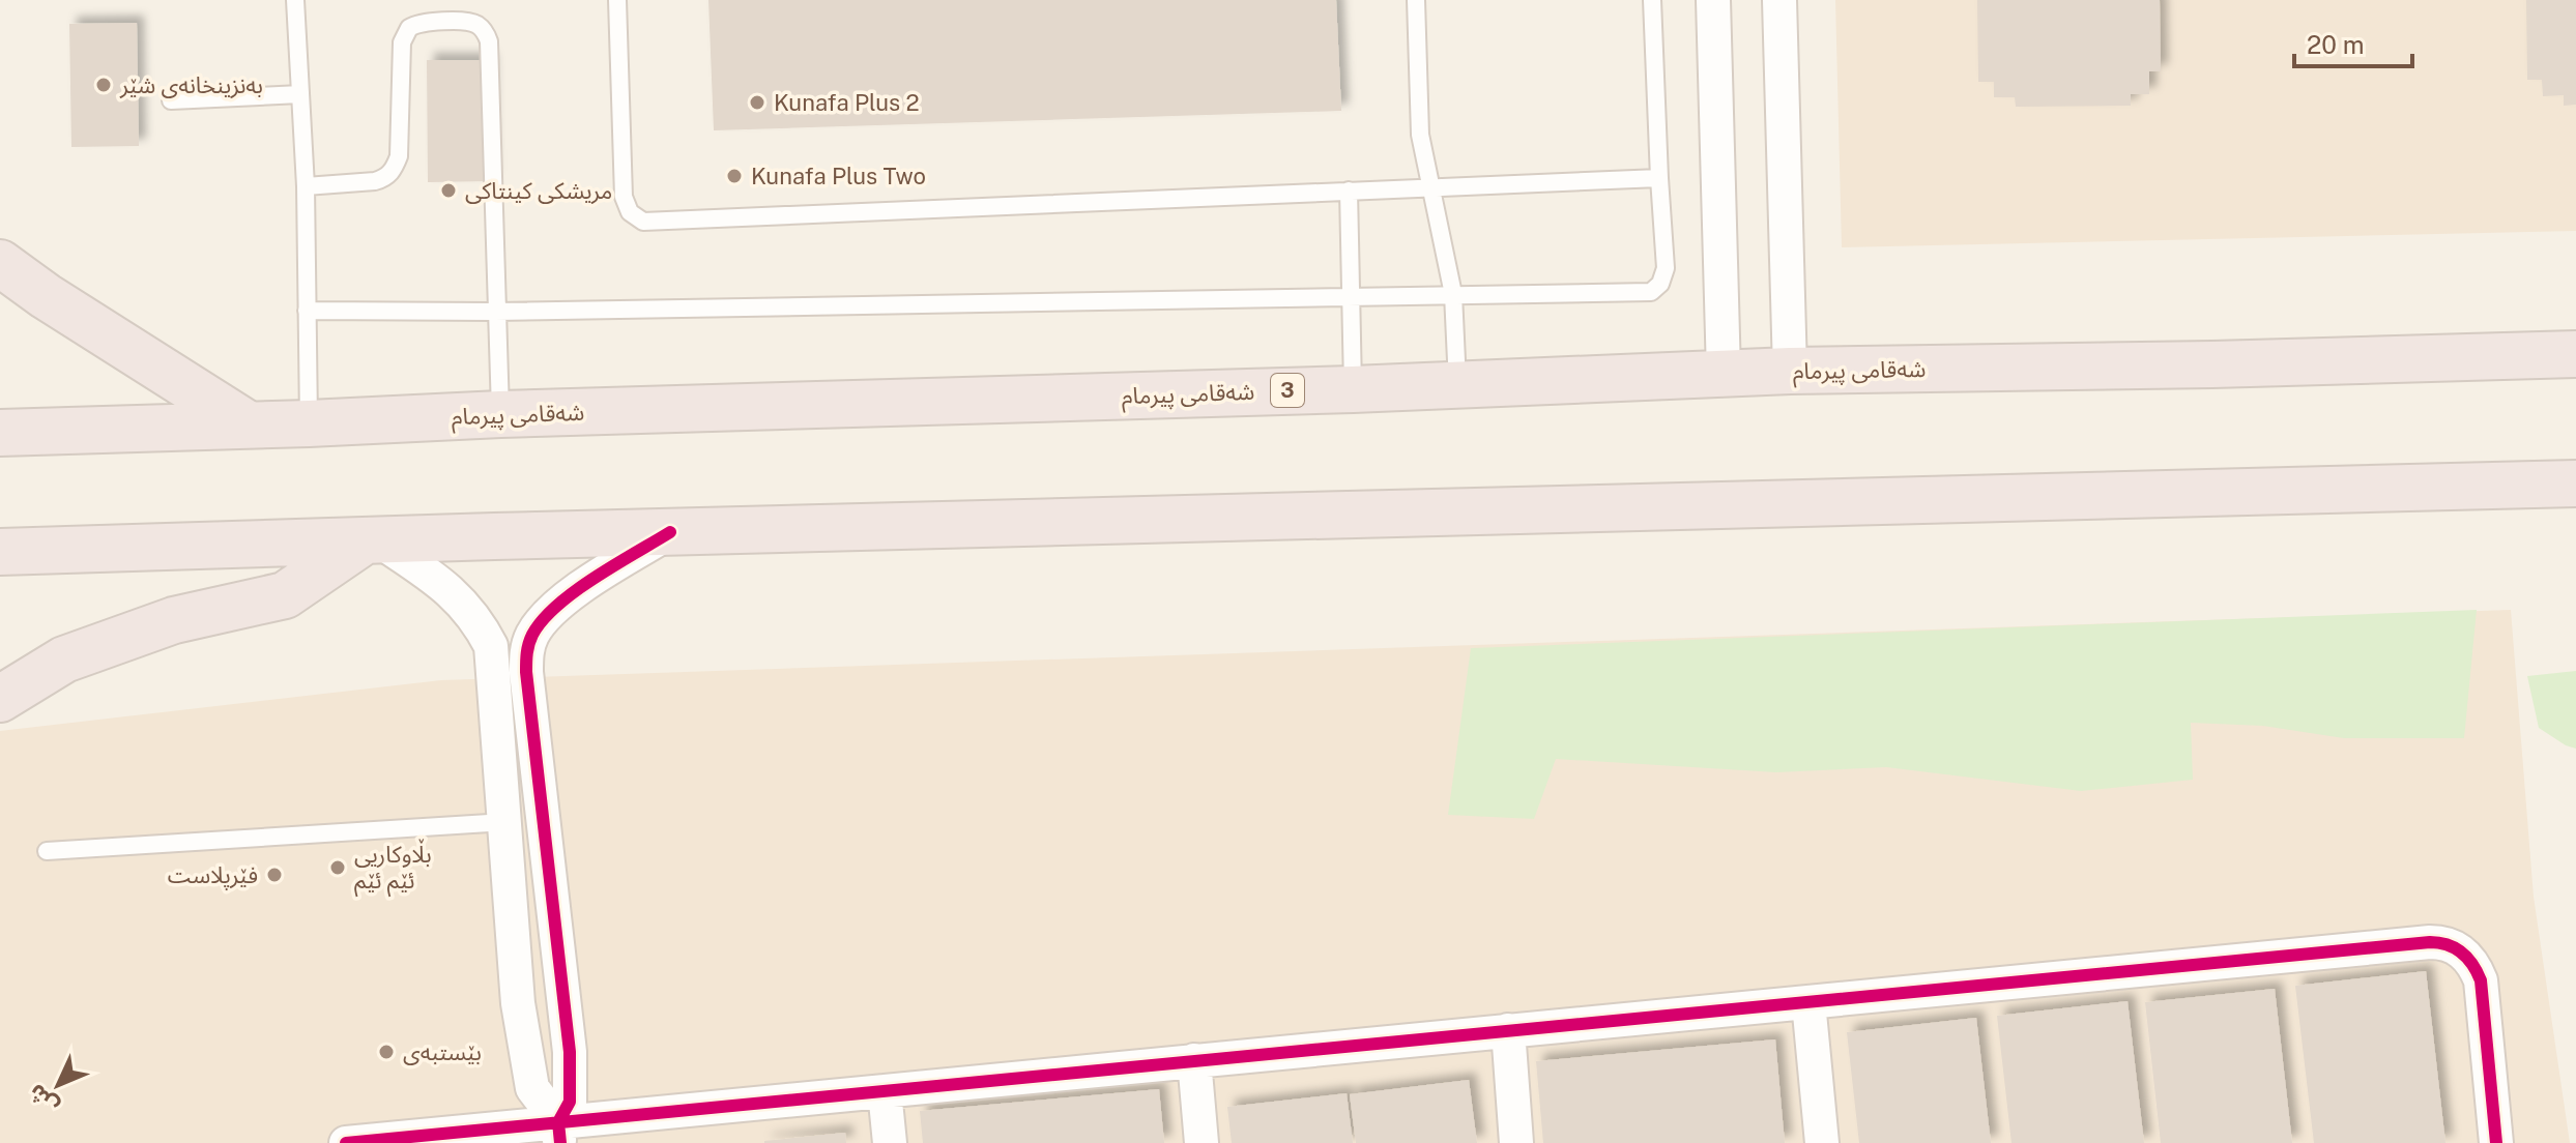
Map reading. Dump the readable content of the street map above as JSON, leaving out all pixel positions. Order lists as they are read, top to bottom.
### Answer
{
  "streets": {
    "highway": ["شەقامی پیرمام", "3"]
  },
  "places": [
    "بەنزینخانەی شێر",
    "Kunafa Plus 2",
    "Kunafa Plus Two",
    "مریشکی کینتاکی",
    "بڵاوکاریی ئێم ئێم",
    "فێرپلاست",
    "بێستبەی"
  ],
  "scale_bar": "20 m",
  "north": "bottom left"
}
